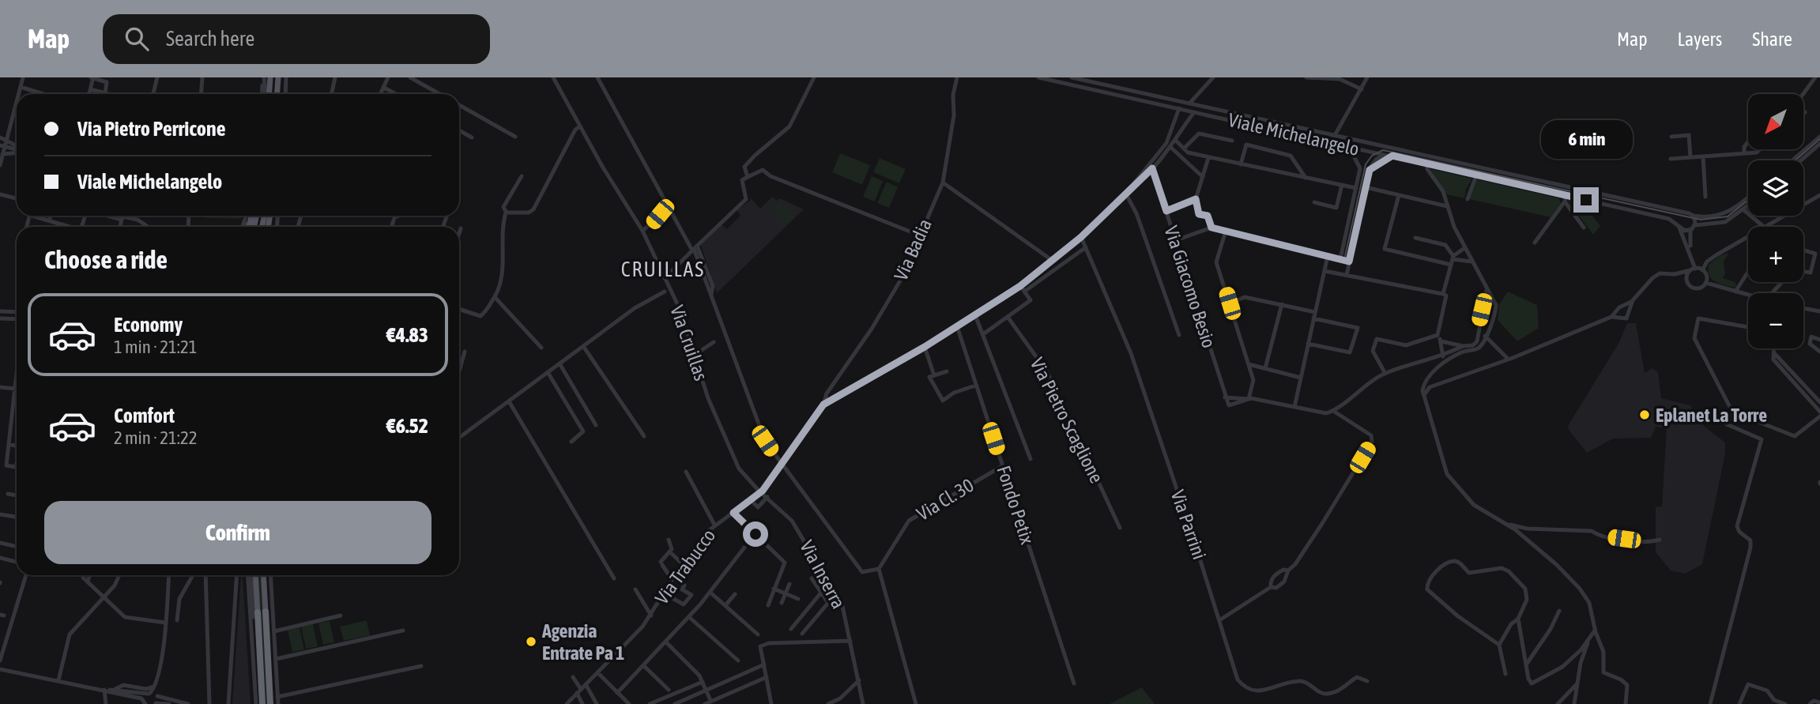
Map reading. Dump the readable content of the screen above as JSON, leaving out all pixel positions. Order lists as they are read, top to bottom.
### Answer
{
  "streets": {
    "street": [
      "Viale Michelangelo",
      "Via Badia",
      "Via Giacomo Besio",
      "Via Cruillas",
      "Via Pietro Scaglione",
      "Via Cl. 30",
      "Fondo Petix",
      "Via Parrini",
      "Via Trabucco",
      "Via Inserra"
    ]
  },
  "crossings": [
    ["Via Badia", "Via Trabucco"],
    ["Via Cruillas", "Via Trabucco"],
    ["Via Cruillas", "Via Inserra"],
    ["Via Cl. 30", "Fondo Petix"],
    ["Via Trabucco", "Via Inserra"]
  ],
  "districts": ["CRUILLAS"],
  "places": ["Eplanet La Torre", "Agenzia Entrate Pa 1"],
  "north": "bottom left",
  "page": {
    "header": "Map",
    "search": "Search here",
    "nav": ["Map", "Layers", "Share"],
    "map_buttons": ["+", "−"],
    "banner": ["Via Pietro Perricone", "Viale Michelangelo"],
    "bubble": "6 min",
    "heading": "Choose a ride",
    "list": [
      {
        "name": "Economy",
        "note": "1 min · 21:21",
        "value": "€4.83"
      },
      {
        "name": "Comfort",
        "note": "2 min · 21:22",
        "value": "€6.52"
      }
    ],
    "buttons": "Confirm"
  }
}
